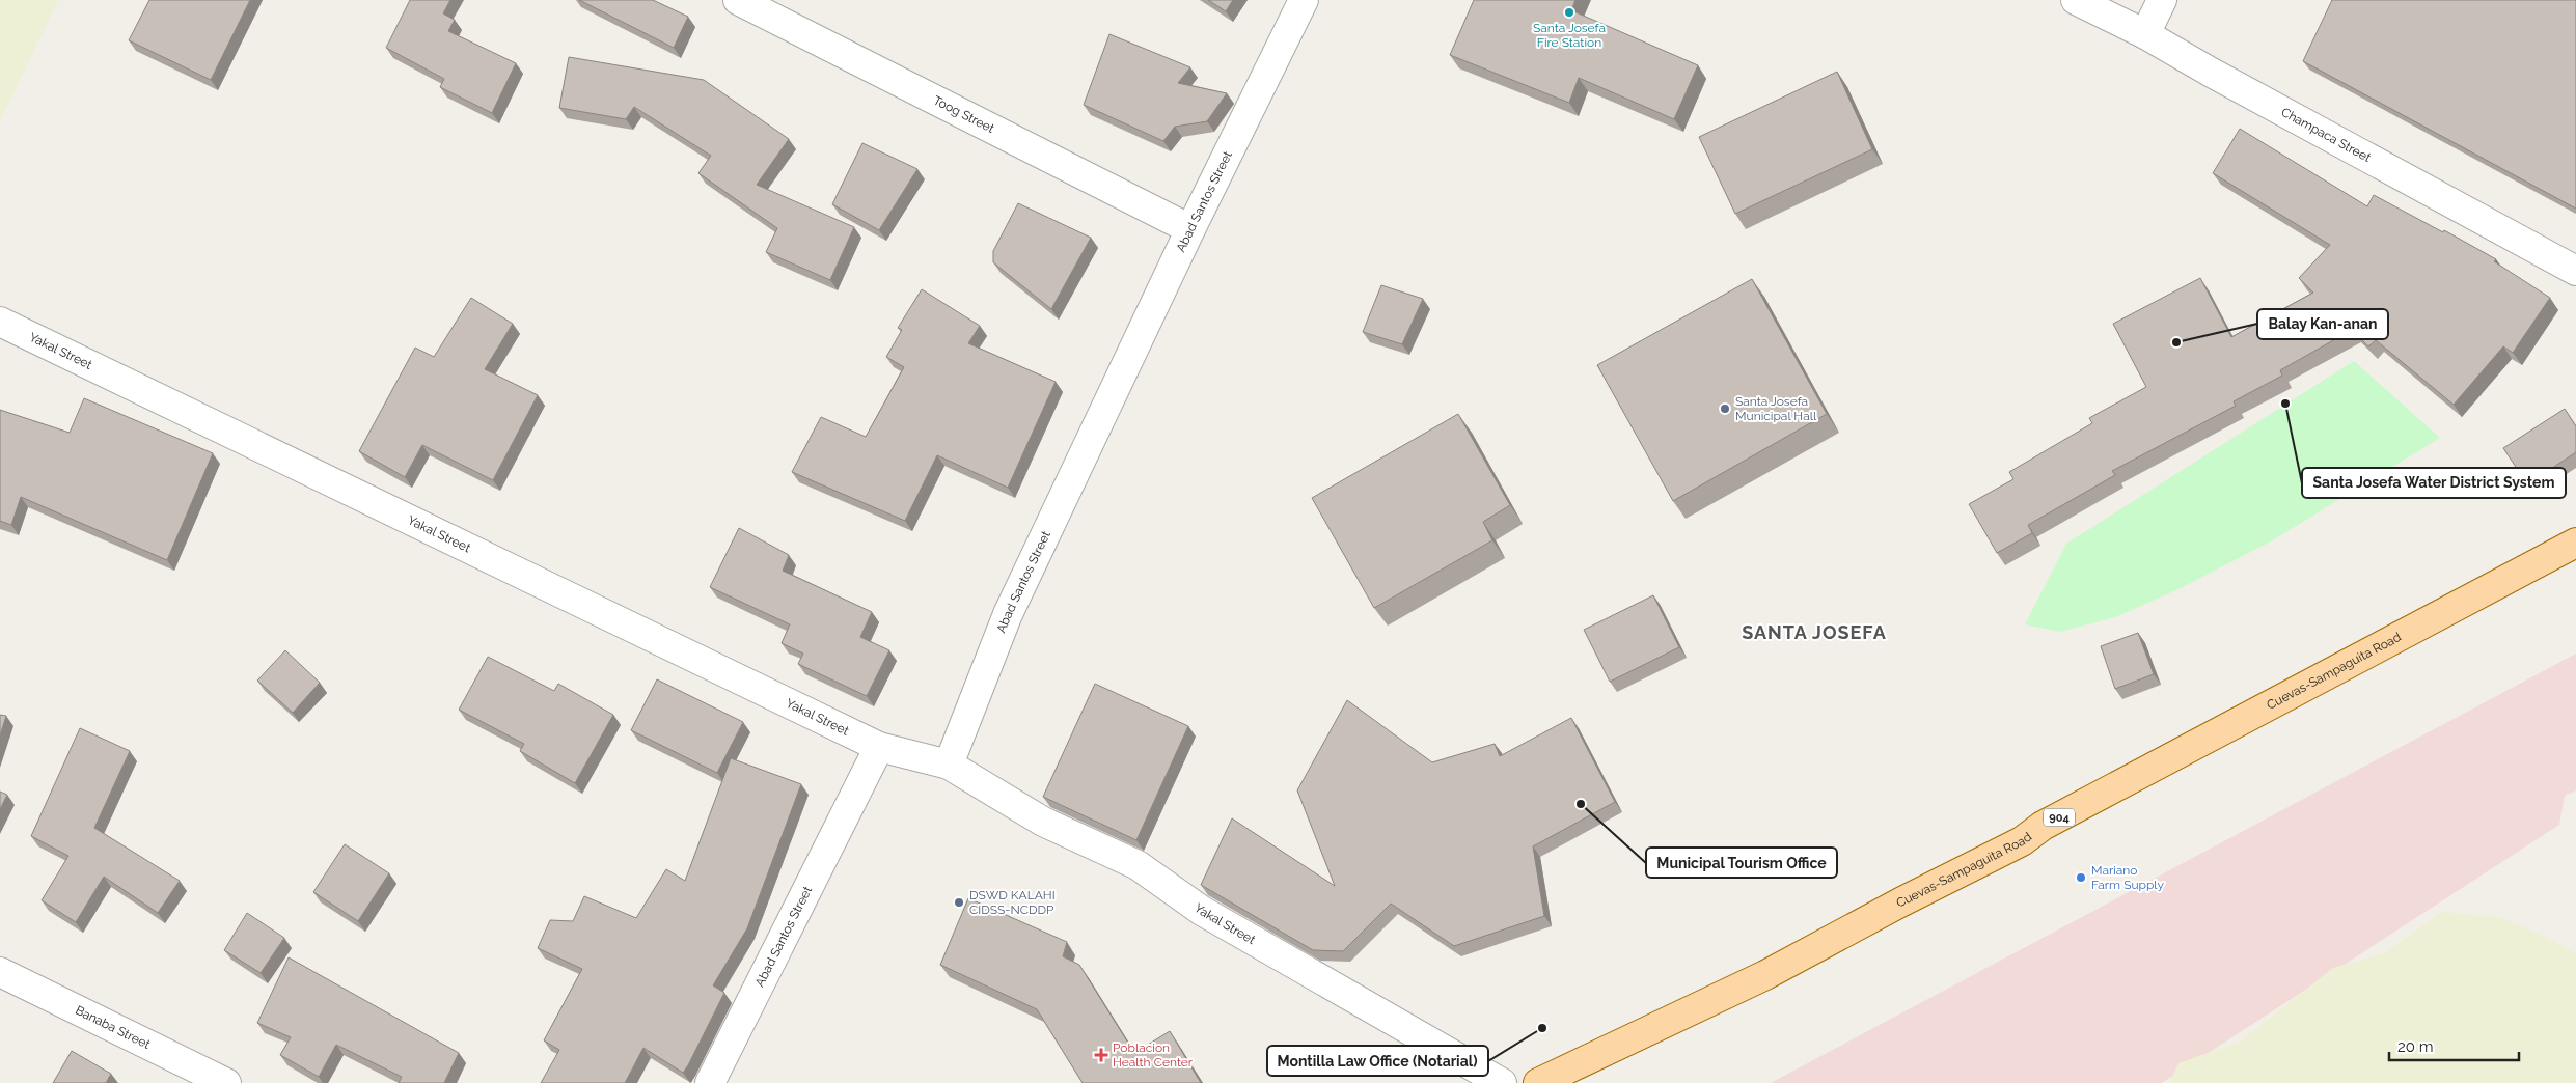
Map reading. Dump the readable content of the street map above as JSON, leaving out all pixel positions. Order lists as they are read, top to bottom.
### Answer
{
  "streets": {
    "main road": ["Cuevas-Sampaguita Road", "904"],
    "street": [
      "Toog Street",
      "Champaca Street",
      "Abad Santos Street",
      "Yakal Street",
      "Banaba Street"
    ]
  },
  "crossings": [
    ["Toog Street", "Abad Santos Street"],
    ["Abad Santos Street", "Yakal Street"]
  ],
  "districts": ["SANTA JOSEFA"],
  "places": {
    "other": [
      "Santa Josefa Fire Station",
      "Balay Kan-anan",
      "Santa Josefa Water District System",
      "Santa Josefa Municipal Hall",
      "Municipal Tourism Office",
      "Mariano Farm Supply",
      "DSWD KALAHI CIDSS-NCDDP",
      "Montilla Law Office (Notarial)"
    ],
    "health": ["Poblacion Health Center"]
  },
  "scale_bar": "20 m"
}
